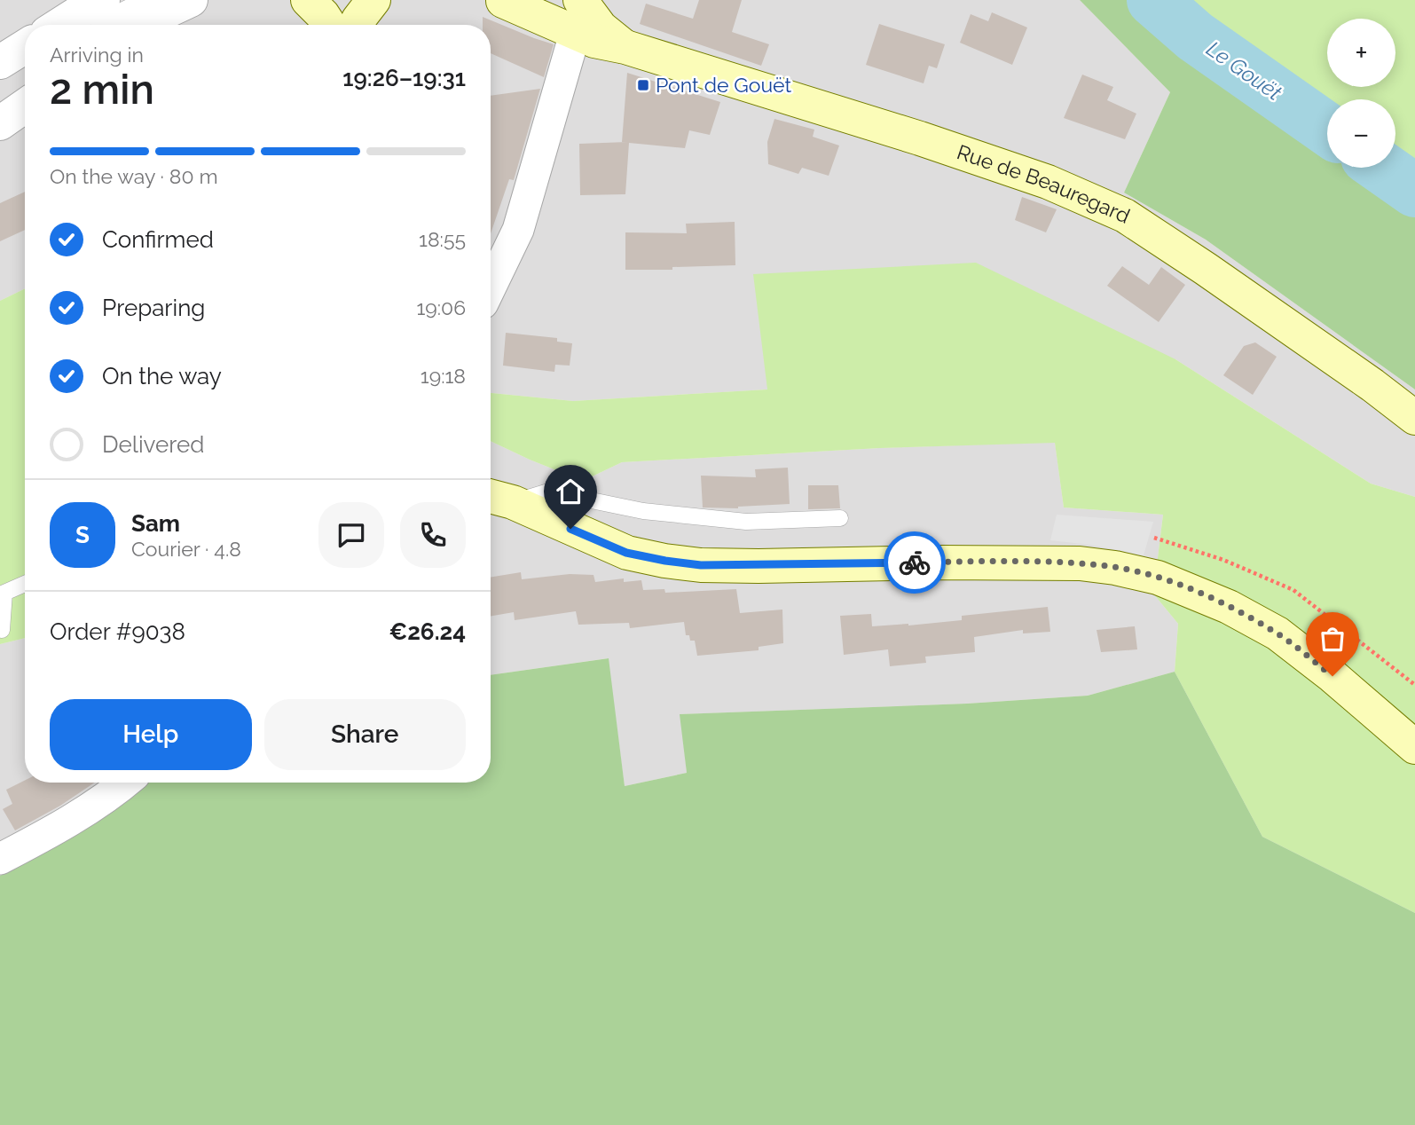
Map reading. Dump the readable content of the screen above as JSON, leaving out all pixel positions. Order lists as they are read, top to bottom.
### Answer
{
  "streets": {
    "main road": ["Rue de Beauregard"]
  },
  "water": ["Le Gouët"],
  "places": {
    "transit": ["Pont de Gouët"]
  },
  "page": {
    "map_buttons": ["+", "−"],
    "heading": ["2 min", "Arriving in", "19:26–19:31"],
    "panel": [
      "Sam",
      "Courier · 4.8",
      "Order #9038",
      "€26.24"
    ],
    "bar": "On the way · 80 m",
    "list": [
      ["Confirmed", "18:55"],
      ["Preparing", "19:06"],
      ["On the way", "19:18"],
      "Delivered"
    ],
    "round": "S",
    "buttons": ["Help", "Share"]
  }
}
